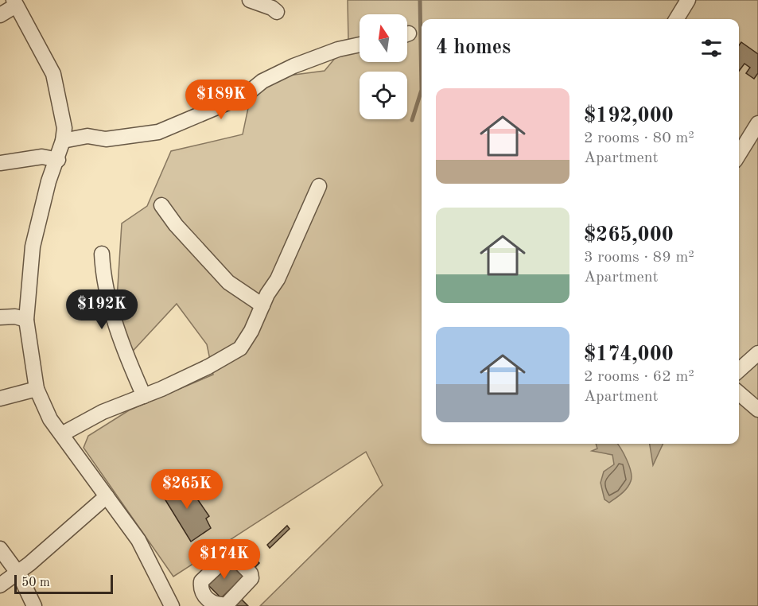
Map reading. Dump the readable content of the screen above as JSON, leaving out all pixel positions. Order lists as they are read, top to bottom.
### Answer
{
  "scale_bar": "50 m",
  "north": "top",
  "page": {
    "heading": "4 homes",
    "list": [
      {
        "name": "$192,000",
        "note": "2 rooms · 80 m² · Apartment"
      },
      {
        "name": "$265,000",
        "note": "3 rooms · 89 m² · Apartment"
      },
      {
        "name": "$174,000",
        "note": "2 rooms · 62 m² · Apartment"
      }
    ],
    "price": [
      "$189K",
      "$192K",
      "$265K",
      "$174K"
    ],
    "scale": "50 m"
  }
}
